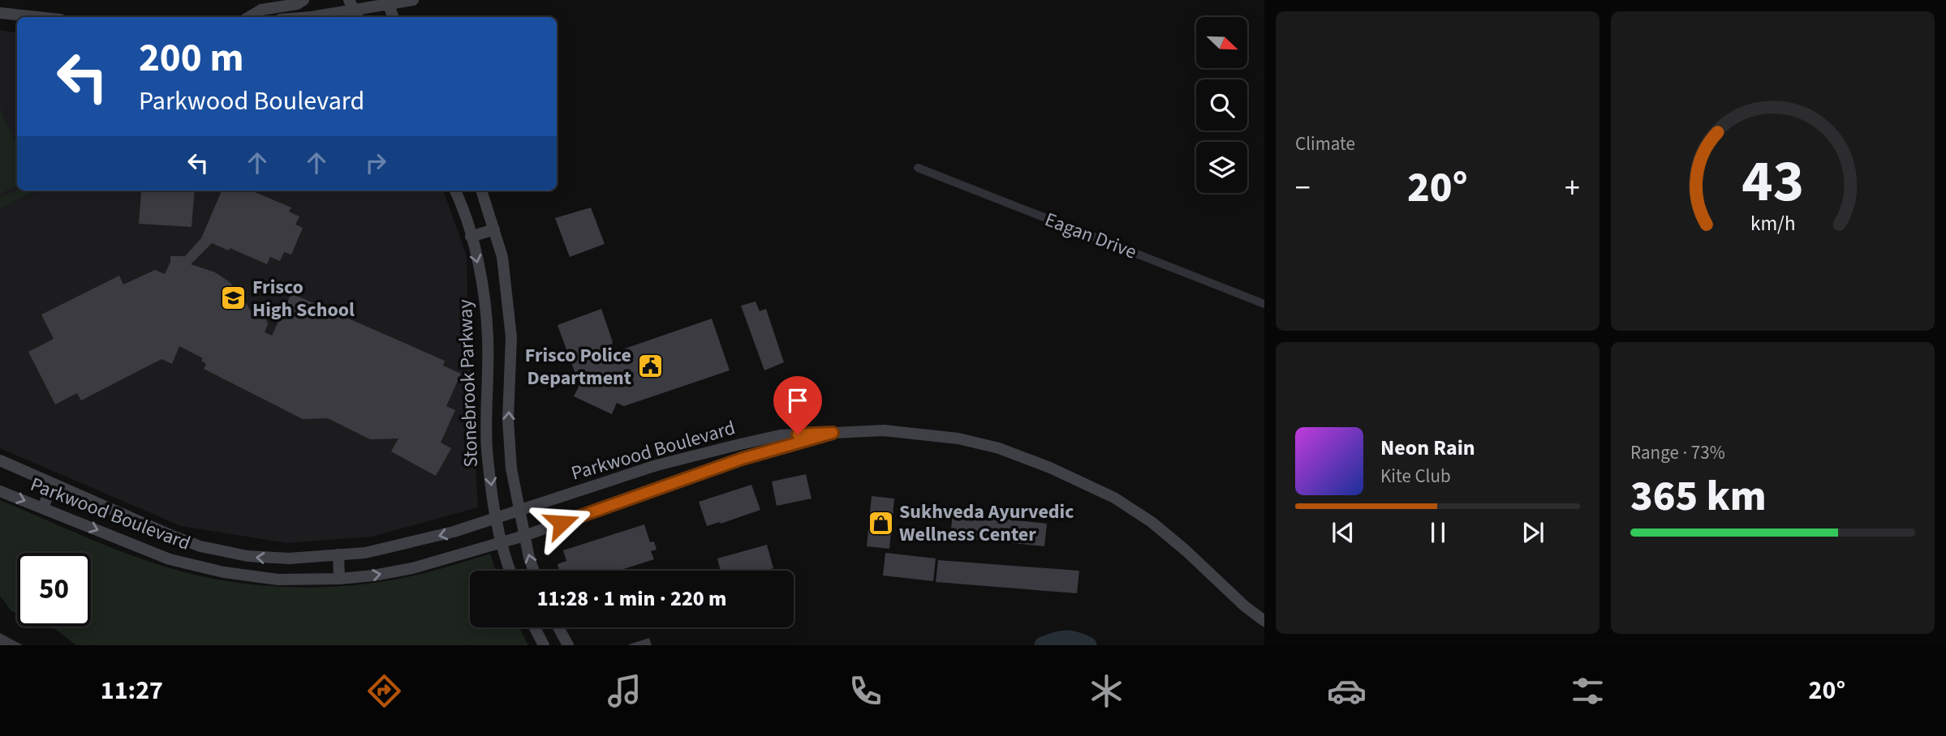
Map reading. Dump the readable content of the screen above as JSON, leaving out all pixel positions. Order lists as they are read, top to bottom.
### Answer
{
  "streets": {
    "main road": ["Stonebrook Parkway", "Parkwood Boulevard"],
    "street": ["Eagan Drive"]
  },
  "crossings": [
    ["Stonebrook Parkway", "Parkwood Boulevard"]
  ],
  "places": {
    "school or university": ["Frisco High School"],
    "public building": ["Frisco Police Department"],
    "shop": ["Sukhveda Ayurvedic Wellness Center"]
  },
  "north": "bottom right",
  "page": {
    "tile": [
      "Climate",
      ["Range · 73%", "365 km"]
    ],
    "turn": ["200 m", "Parkwood Boulevard"],
    "heat": ["−", "20°", "+"],
    "song": ["Neon Rain", "Kite Club"],
    "limit": "50",
    "trip": "11:28 · 1 min · 220 m",
    "tabs": ["11:27", "20°"],
    "gauge": ["43", "km/h"]
  }
}
